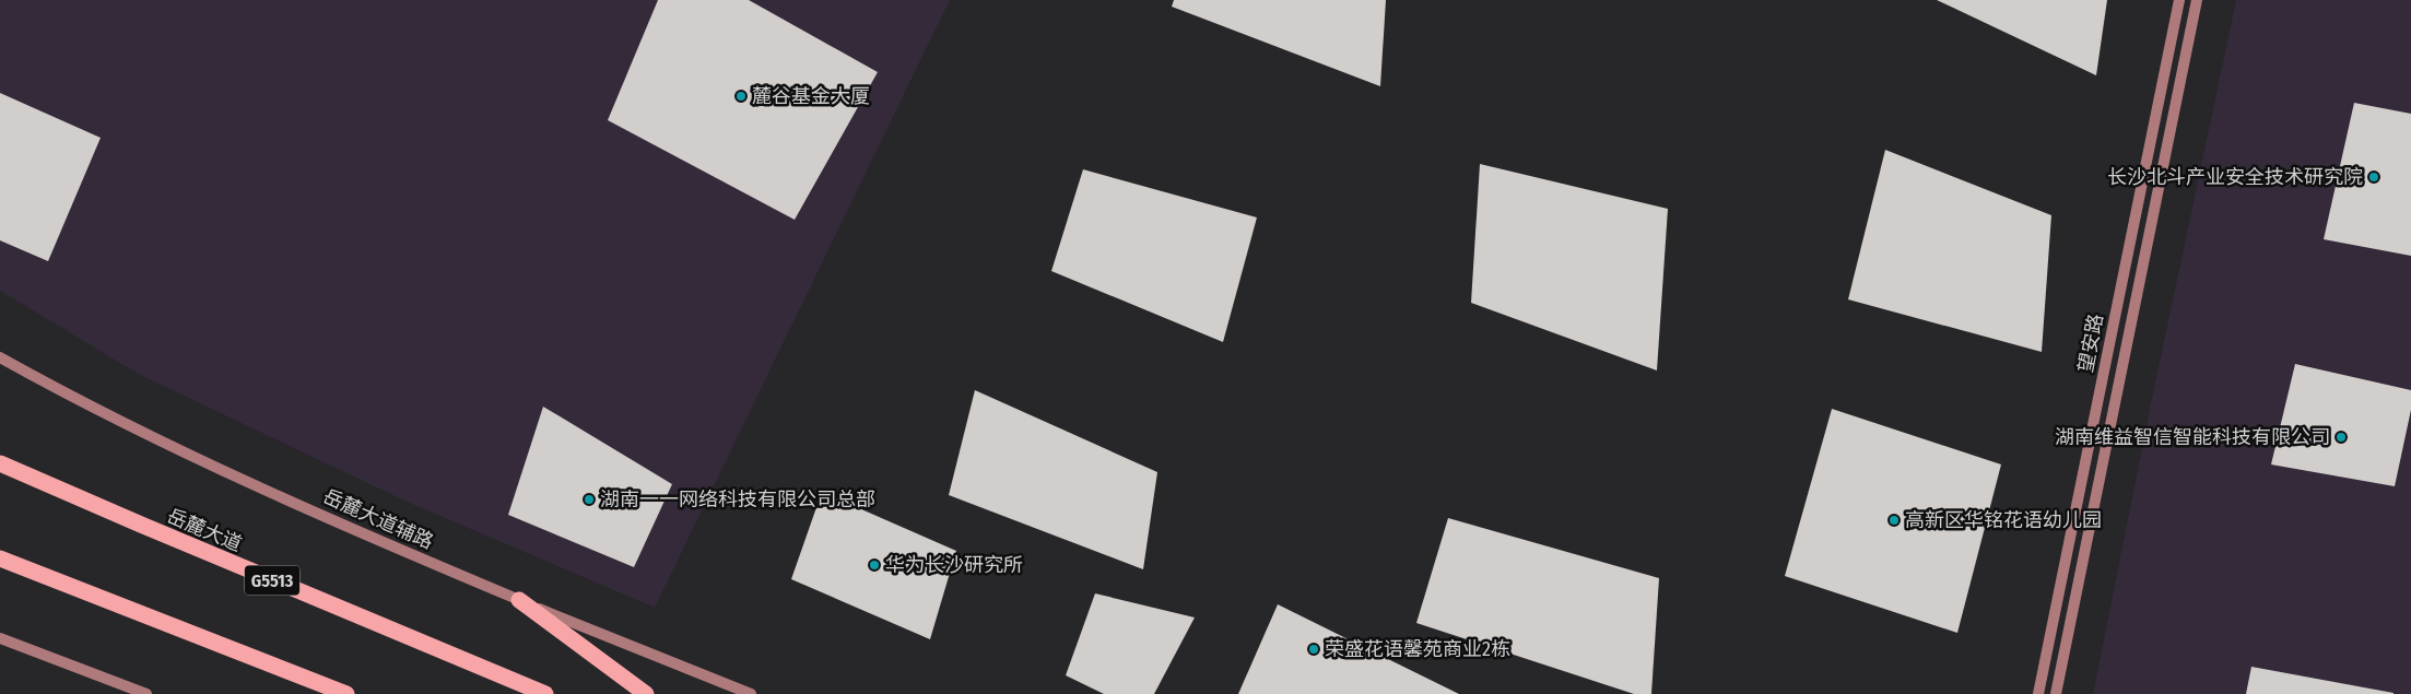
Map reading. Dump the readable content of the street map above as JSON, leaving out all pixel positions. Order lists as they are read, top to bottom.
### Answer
{
  "streets": {
    "highway": ["岳麓大道", "G5513"],
    "street": ["望安路", "岳麓大道辅路"]
  },
  "places": [
    "麓谷基金大厦",
    "长沙北斗产业安全技术研究院",
    "湖南维益智信智能科技有限公司",
    "湖南一一网络科技有限公司总部",
    "高新区华铭花语幼儿园",
    "华为长沙研究所",
    "荣盛花语馨苑商业2栋"
  ]
}
